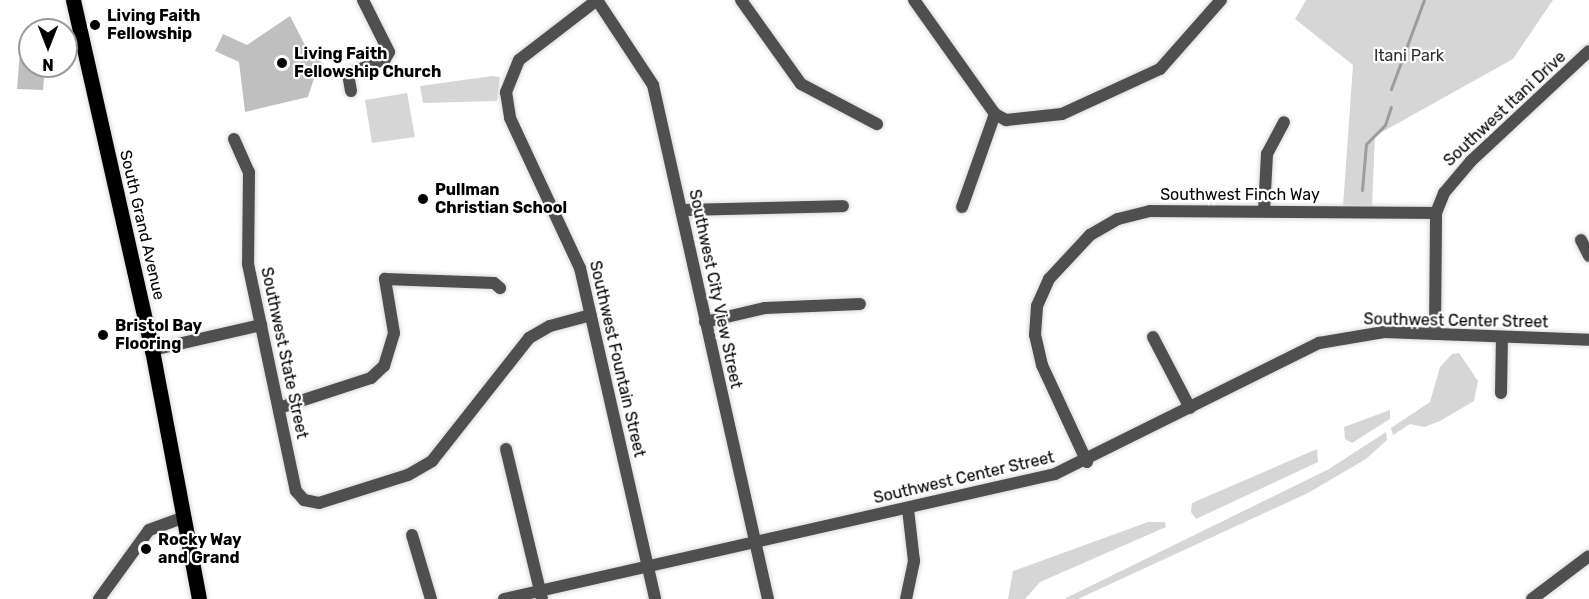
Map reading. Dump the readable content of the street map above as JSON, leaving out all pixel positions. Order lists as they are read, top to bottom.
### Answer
{
  "streets": {
    "main road": ["South Grand Avenue"],
    "street": [
      "Southwest Itani Drive",
      "Southwest Finch Way",
      "Southwest City View Street",
      "Southwest Center Street",
      "Southwest State Street",
      "Southwest Fountain Street"
    ]
  },
  "crossings": [
    ["Southwest Itani Drive", "Southwest Finch Way"],
    ["Southwest Itani Drive", "Southwest Center Street"],
    ["Southwest Finch Way", "Southwest Center Street"],
    ["Southwest City View Street", "Southwest Center Street"],
    ["Southwest City View Street", "Southwest Fountain Street"],
    ["Southwest Center Street", "Southwest Fountain Street"],
    ["Southwest State Street", "Southwest Fountain Street"]
  ],
  "parks": ["Itani Park"],
  "places": [
    "Living Faith Fellowship",
    "Living Faith Fellowship Church",
    "Pullman Christian School",
    "Bristol Bay Flooring",
    "Rocky Way and Grand"
  ],
  "north": "bottom"
}
